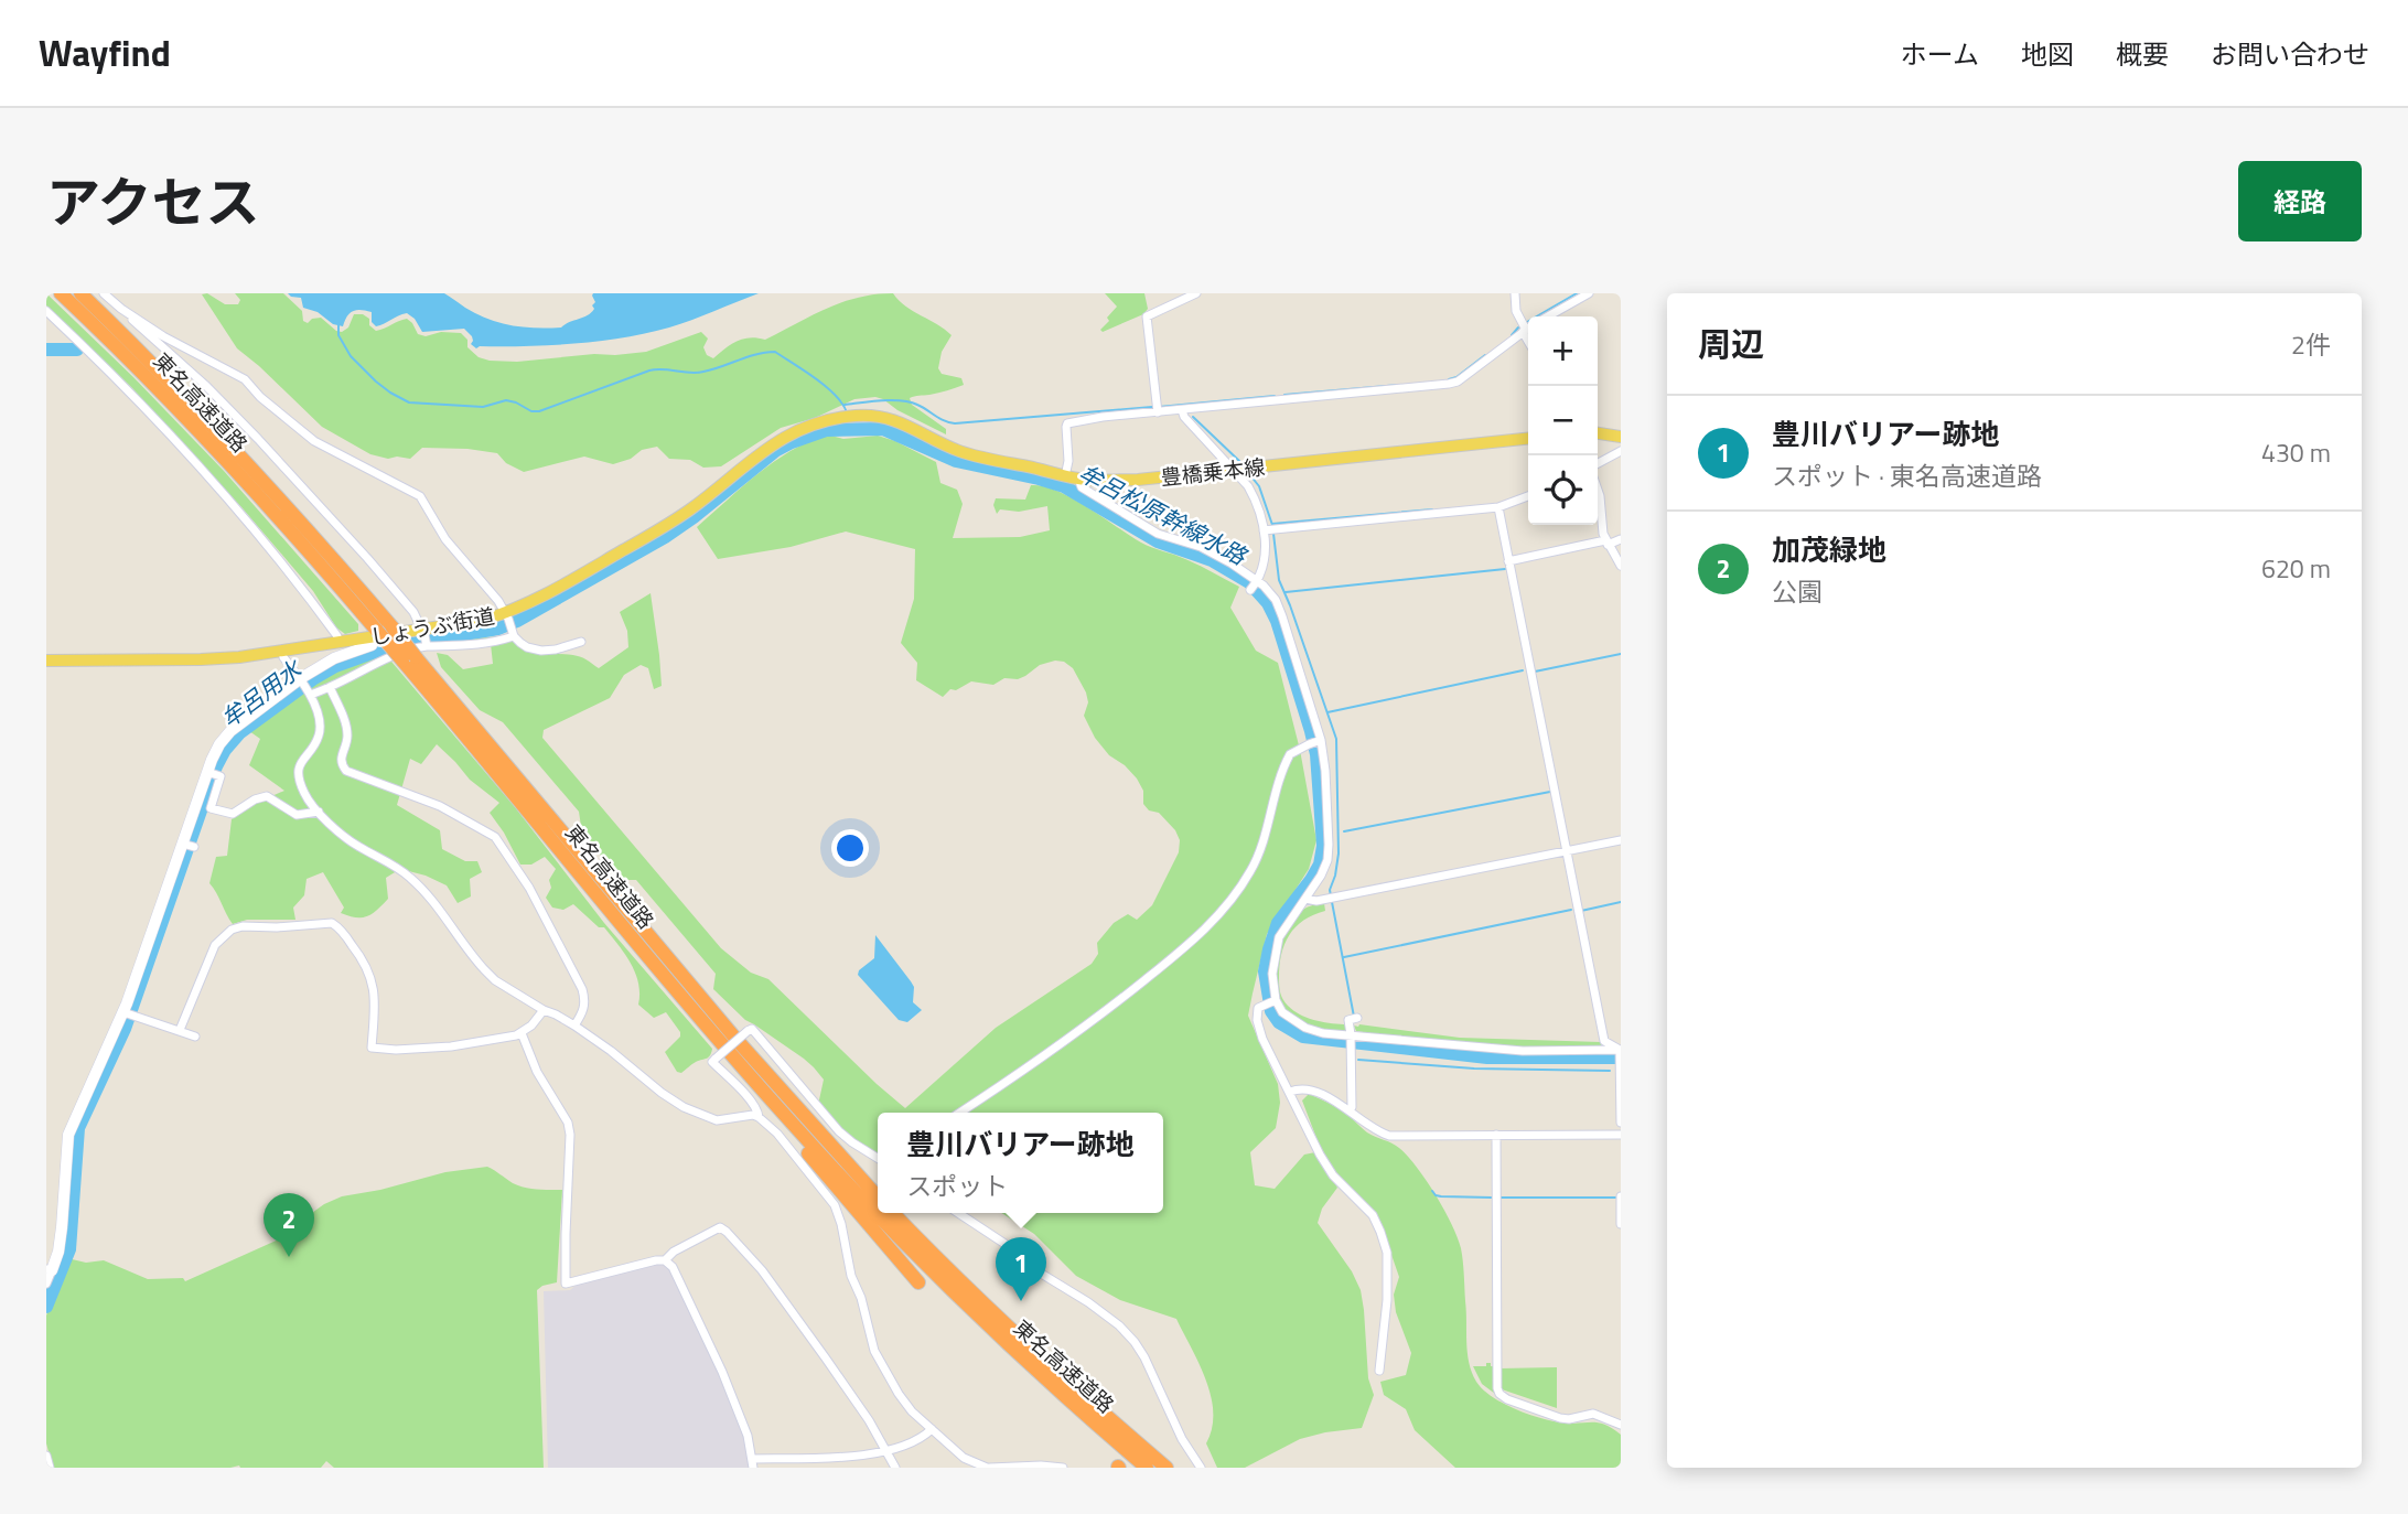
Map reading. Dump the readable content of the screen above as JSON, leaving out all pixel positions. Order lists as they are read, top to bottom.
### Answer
{
  "streets": {
    "highway": ["東名高速道路"],
    "main road": ["豊橋乗本線", "しょうぶ街道"]
  },
  "crossings": [
    ["東名高速道路", "しょうぶ街道"],
    ["豊橋乗本線", "しょうぶ街道"]
  ],
  "water": ["牟呂松原幹線水路", "牟呂用水"],
  "page": {
    "header": "Wayfind",
    "nav": [
      "ホーム",
      "地図",
      "概要",
      "お問い合わせ"
    ],
    "title": "アクセス",
    "buttons": "経路",
    "heading": ["周辺", "2件"],
    "map_buttons": ["+", "−"],
    "list": [
      {
        "mark": "1",
        "name": "豊川バリアー跡地",
        "note": "スポット · 東名高速道路",
        "value": "430 m"
      },
      {
        "mark": "2",
        "name": "加茂緑地",
        "note": "公園",
        "value": "620 m"
      }
    ],
    "popup": ["豊川バリアー跡地", "スポット"],
    "pins": ["2", "1"]
  }
}
